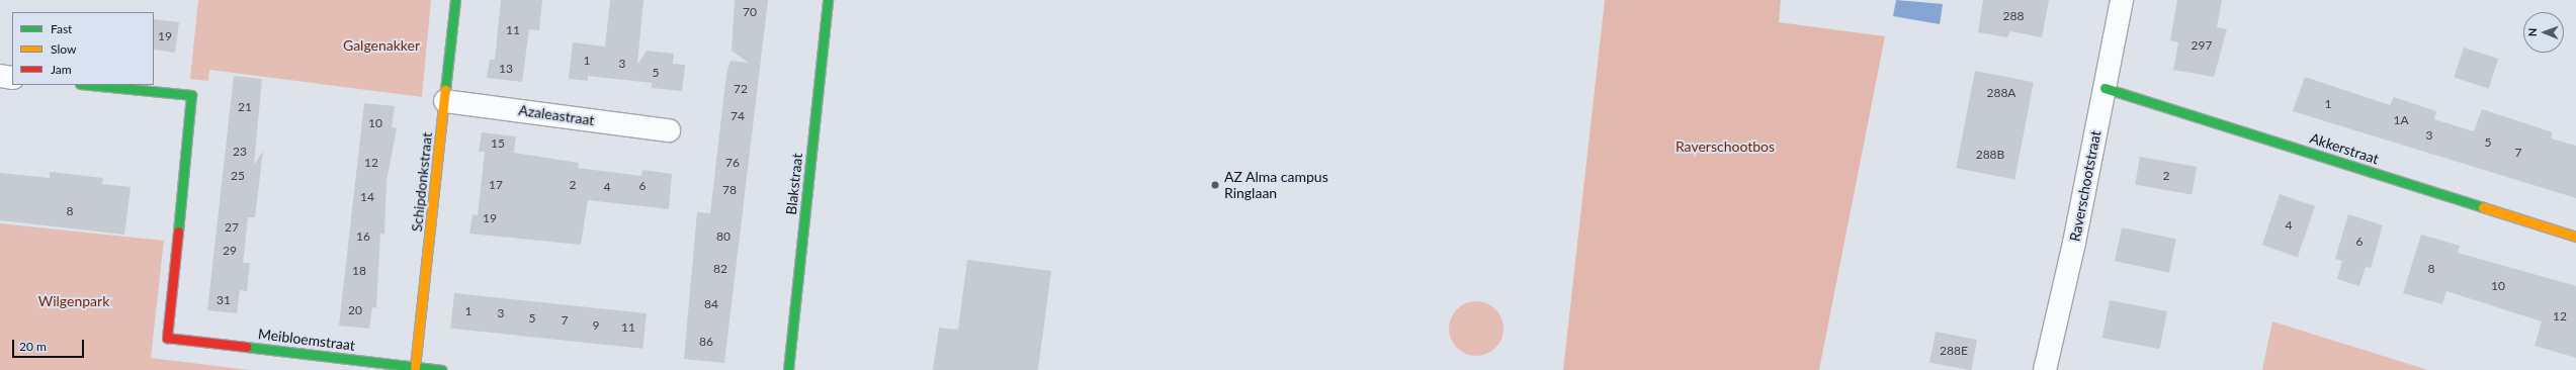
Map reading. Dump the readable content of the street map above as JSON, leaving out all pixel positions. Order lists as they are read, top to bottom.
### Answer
{
  "streets": {
    "street": [
      "Azaleastraat",
      "Akkerstraat",
      "Schipdonkstraat",
      "Blakstraat",
      "Raverschootstraat",
      "Meibloemstraat"
    ]
  },
  "crossings": [
    ["Azaleastraat", "Schipdonkstraat"],
    ["Akkerstraat", "Raverschootstraat"],
    ["Schipdonkstraat", "Meibloemstraat"]
  ],
  "parks": ["Galgenakker", "Raverschootbos", "Wilgenpark"],
  "places": ["AZ Alma campus Ringlaan"],
  "house_numbers": [
    "70",
    "288",
    "11",
    "19",
    "297",
    "1",
    "3",
    "13",
    "5",
    "72",
    "288A",
    "1",
    "21",
    "74",
    "1A",
    "10",
    "3",
    "5",
    "15",
    "23",
    "7",
    "288B",
    "12",
    "76",
    "25",
    "2",
    "17",
    "2",
    "6",
    "4",
    "78",
    "14",
    "8",
    "19",
    "4",
    "27",
    "16",
    "80",
    "6",
    "29",
    "82",
    "8",
    "18",
    "10",
    "31",
    "84",
    "20",
    "1",
    "3",
    "12",
    "5",
    "7",
    "9",
    "11",
    "86",
    "288E"
  ],
  "legend": ["Fast", "Slow", "Jam"],
  "scale_bar": "20 m",
  "north": "left"
}
